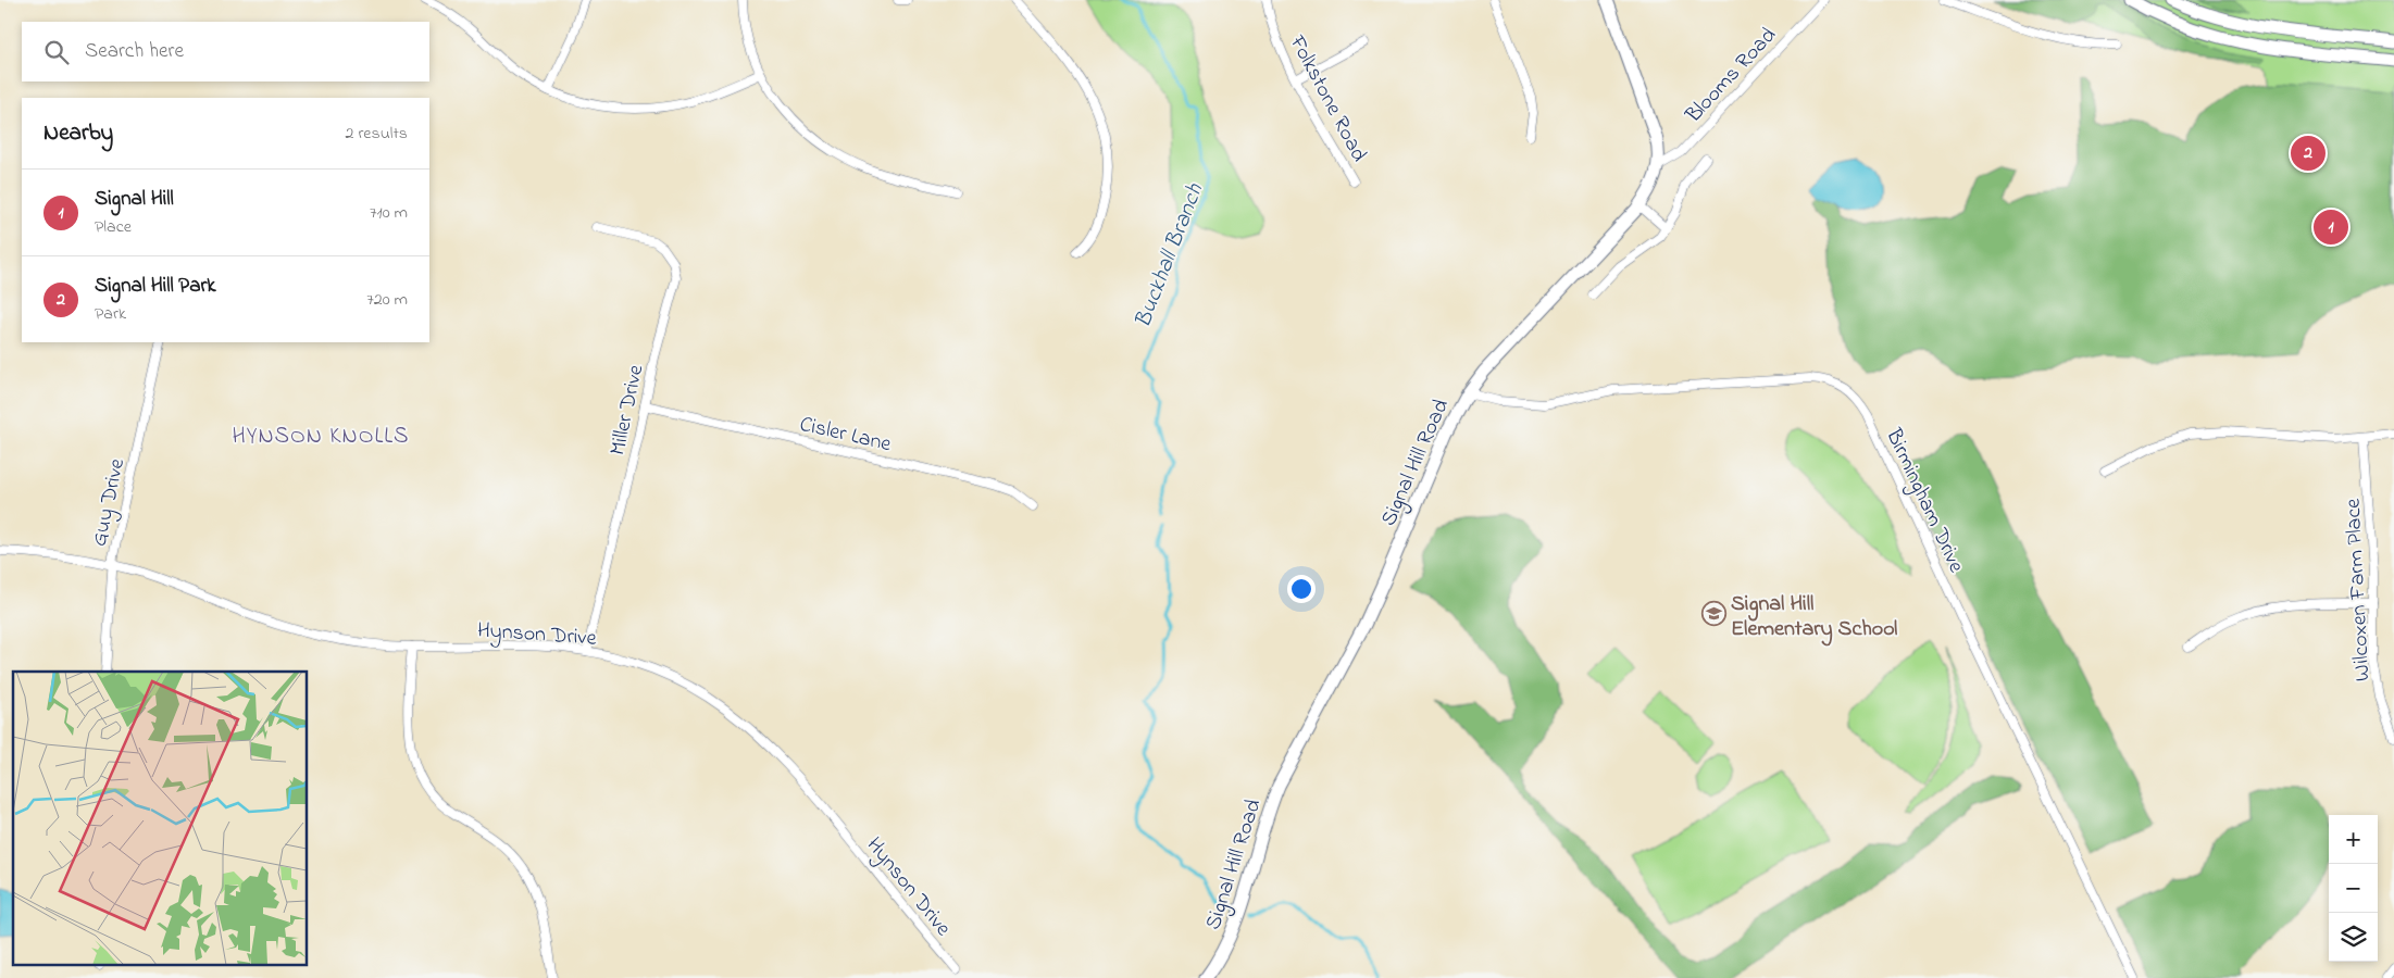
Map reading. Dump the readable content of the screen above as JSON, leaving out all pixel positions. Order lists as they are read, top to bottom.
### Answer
{
  "streets": {
    "main road": ["Signal Hill Road"],
    "street": [
      "Blooms Road",
      "Folkstone Road",
      "Miller Drive",
      "Cisler Lane",
      "Birmingham Drive",
      "Guy Drive",
      "Wilcoxen Farm Place",
      "Hynson Drive"
    ]
  },
  "crossings": [
    ["Blooms Road", "Signal Hill Road"],
    ["Miller Drive", "Cisler Lane"],
    ["Miller Drive", "Hynson Drive"],
    ["Signal Hill Road", "Birmingham Drive"],
    ["Guy Drive", "Hynson Drive"]
  ],
  "districts": ["HYNSON KNOLLS"],
  "water": ["Buckhall Branch"],
  "places": {
    "school or university": ["Signal Hill Elementary School"]
  },
  "page": {
    "search": "Search here",
    "heading": ["Nearby", "2 results"],
    "pins": ["2", "1"],
    "list": [
      {
        "mark": "1",
        "name": "Signal Hill",
        "note": "Place",
        "value": "710 m"
      },
      {
        "mark": "2",
        "name": "Signal Hill Park",
        "note": "Park",
        "value": "720 m"
      }
    ],
    "map_buttons": ["+", "−"]
  }
}
